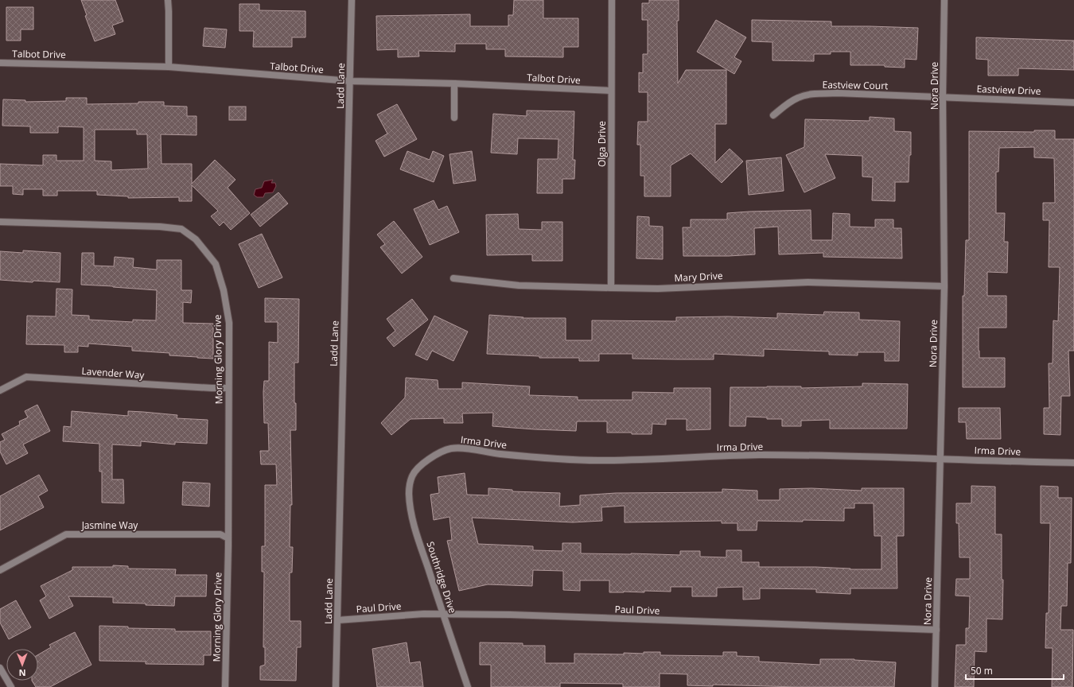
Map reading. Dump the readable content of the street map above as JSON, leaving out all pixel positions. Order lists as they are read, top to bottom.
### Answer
{
  "streets": {
    "street": [
      "Talbot Drive",
      "Eastview Court",
      "Ladd Lane",
      "Nora Drive",
      "Eastview Drive",
      "Olga Drive",
      "Mary Drive",
      "Morning Glory Drive",
      "Lavender Way",
      "Irma Drive",
      "Jasmine Way",
      "Southridge Drive",
      "Paul Drive"
    ]
  },
  "crossings": [
    ["Talbot Drive", "Ladd Lane"],
    ["Talbot Drive", "Olga Drive"],
    ["Eastview Court", "Nora Drive"],
    ["Eastview Court", "Eastview Drive"],
    ["Ladd Lane", "Paul Drive"],
    ["Nora Drive", "Eastview Drive"],
    ["Nora Drive", "Mary Drive"],
    ["Nora Drive", "Irma Drive"],
    ["Nora Drive", "Paul Drive"],
    ["Olga Drive", "Mary Drive"],
    ["Morning Glory Drive", "Lavender Way"],
    ["Morning Glory Drive", "Jasmine Way"],
    ["Irma Drive", "Southridge Drive"],
    ["Southridge Drive", "Paul Drive"]
  ],
  "scale_bar": "50 m",
  "north": "bottom"
}
